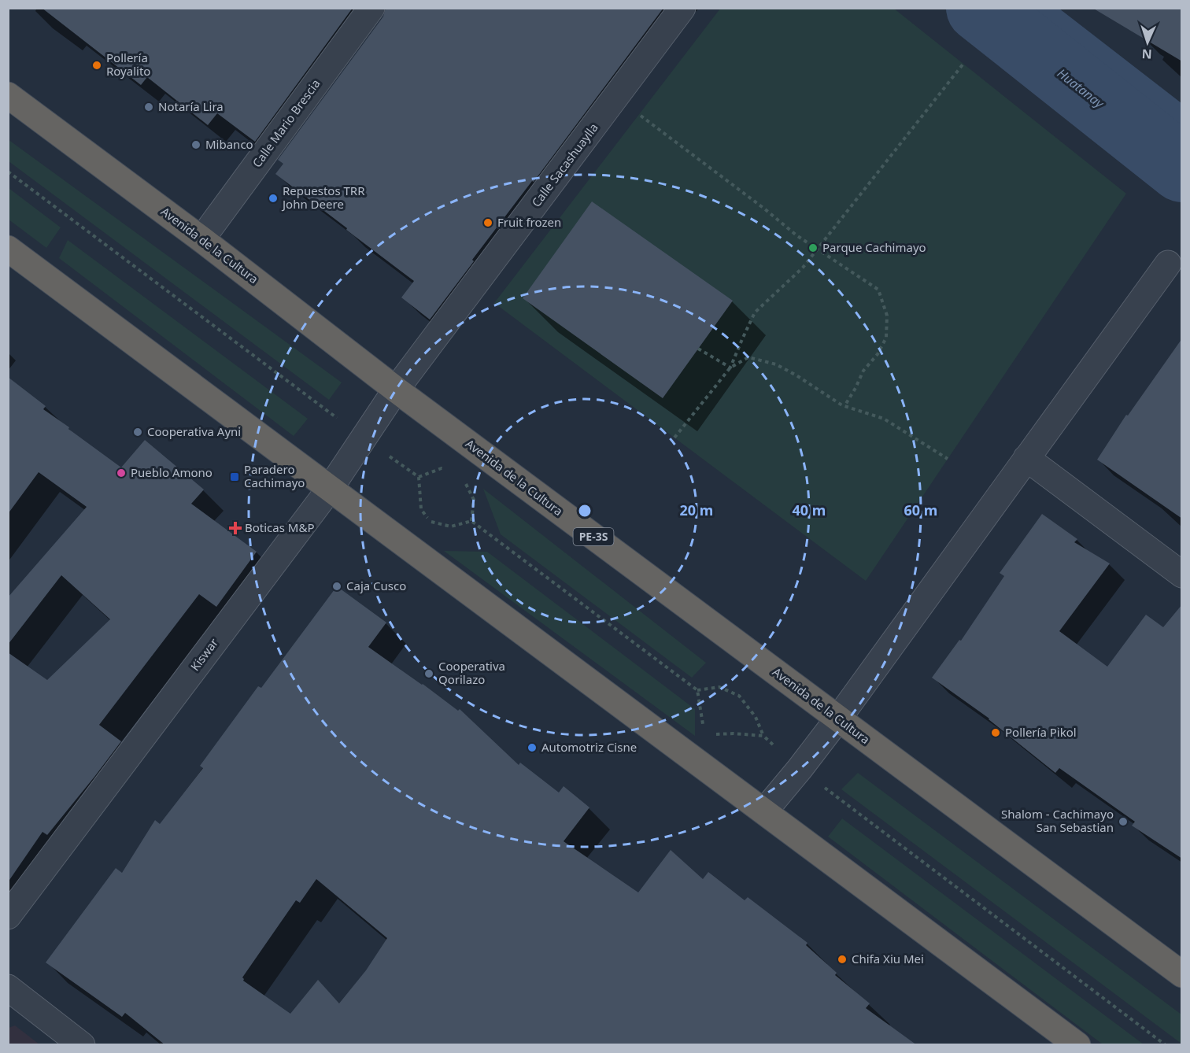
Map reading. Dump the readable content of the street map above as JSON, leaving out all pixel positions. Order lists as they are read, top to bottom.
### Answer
{
  "streets": {
    "highway": ["Avenida de la Cultura", "PE-3S"],
    "street": ["Calle Mario Brescia", "Calle Sacashuaylla", "Kiswar"]
  },
  "crossings": [
    ["Calle Mario Brescia", "Avenida de la Cultura"],
    ["Calle Sacashuaylla", "Avenida de la Cultura"],
    ["Calle Sacashuaylla", "Kiswar"],
    ["Avenida de la Cultura", "Kiswar"]
  ],
  "water": ["Huatanay"],
  "places": {
    "other": [
      "Pollería Royalito",
      "Notaría Lira",
      "Mibanco",
      "Repuestos TRR John Deere",
      "Fruit frozen",
      "Parque Cachimayo",
      "Cooperativa Ayni",
      "Pueblo Amono",
      "Caja Cusco",
      "Cooperativa Qorilazo",
      "Pollería Pikol",
      "Automotriz Cisne",
      "Shalom - Cachimayo San Sebastian",
      "Chifa Xiu Mei"
    ],
    "transit": ["Paradero Cachimayo"],
    "health": ["Boticas M&P"]
  },
  "north": "bottom",
  "rings": ["20 m", "40 m", "60 m"]
}
